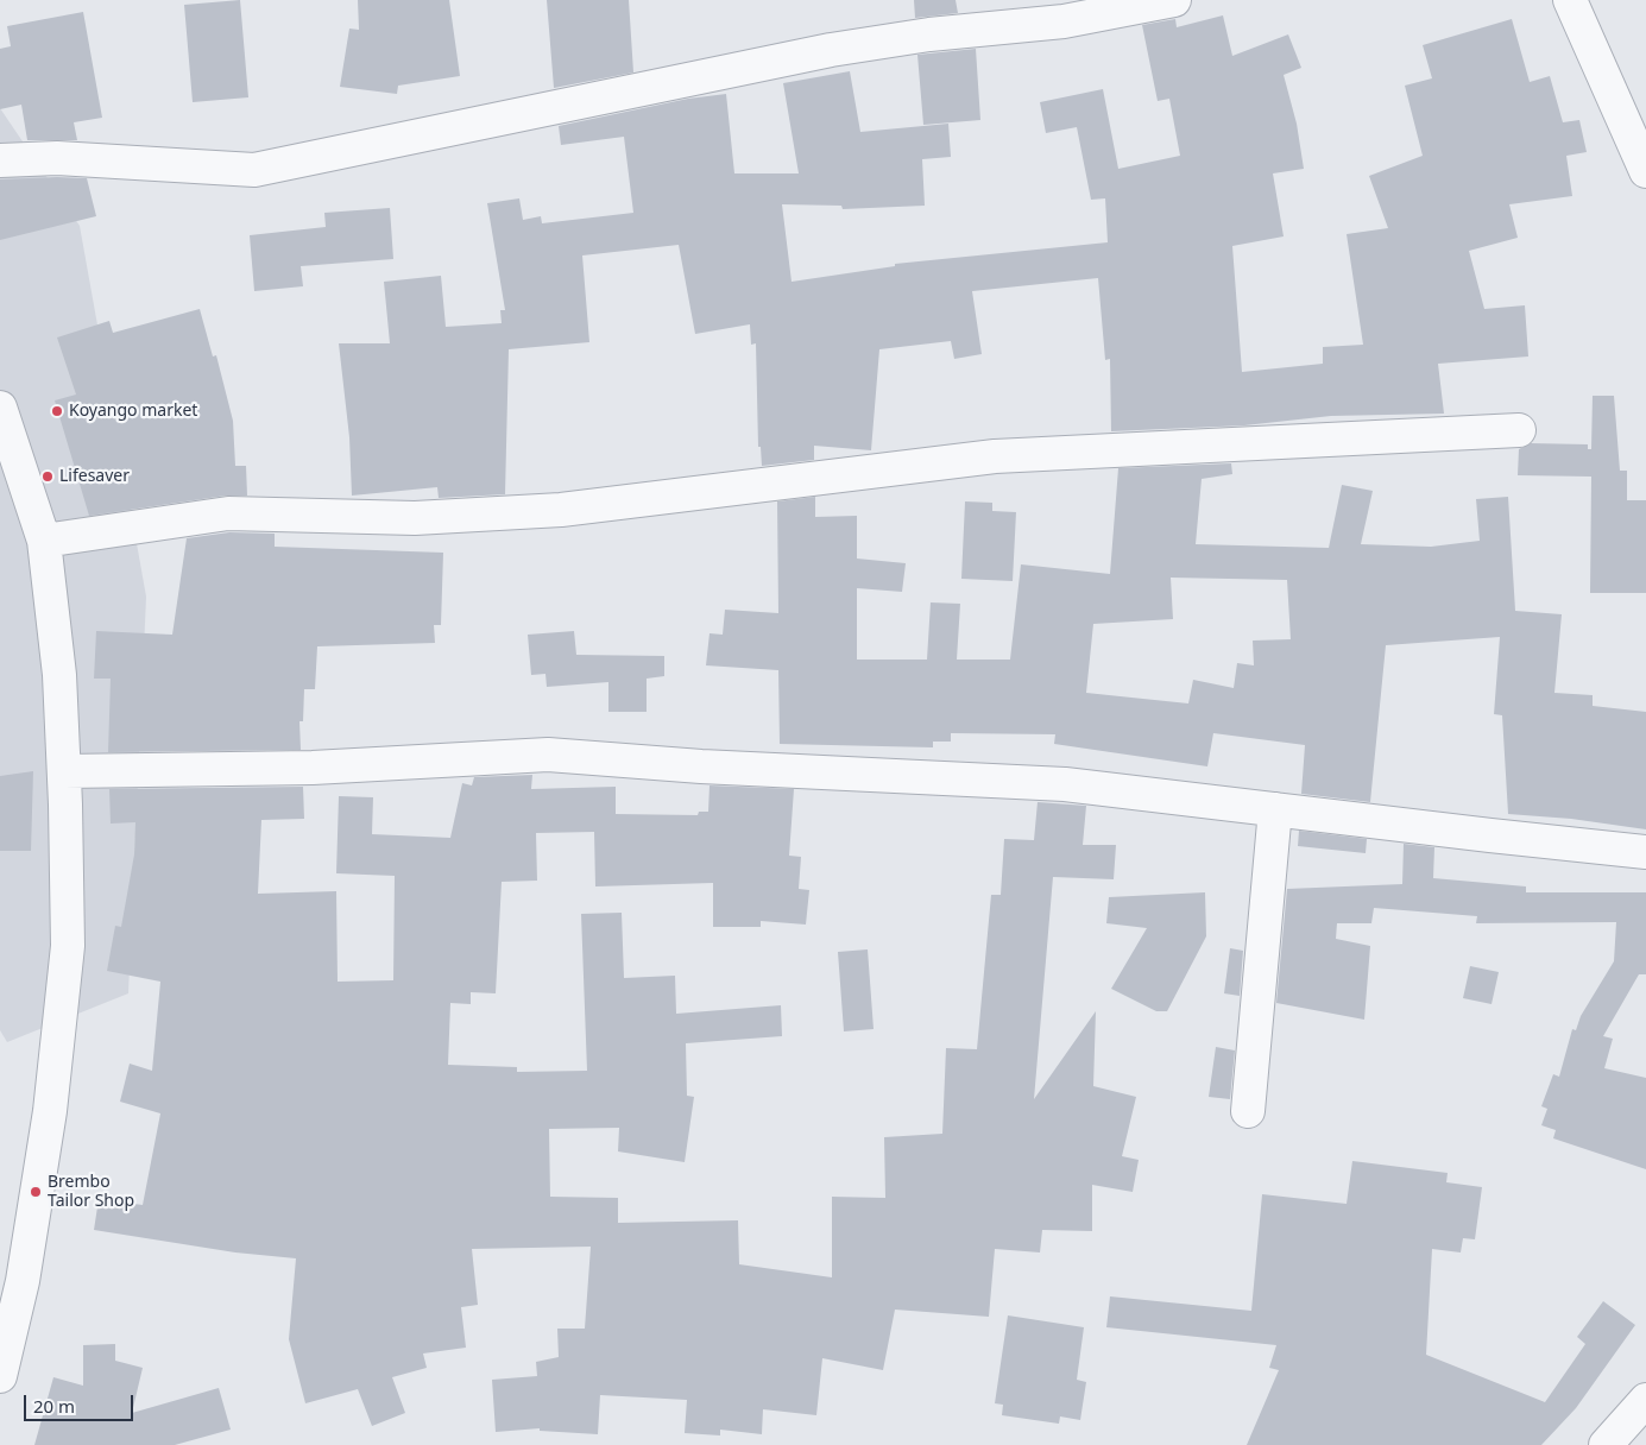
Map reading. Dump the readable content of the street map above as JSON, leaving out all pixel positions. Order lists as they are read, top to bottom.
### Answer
{
  "places": ["Koyango market", "Lifesaver", "Brembo Tailor Shop"],
  "scale_bar": "20 m"
}
